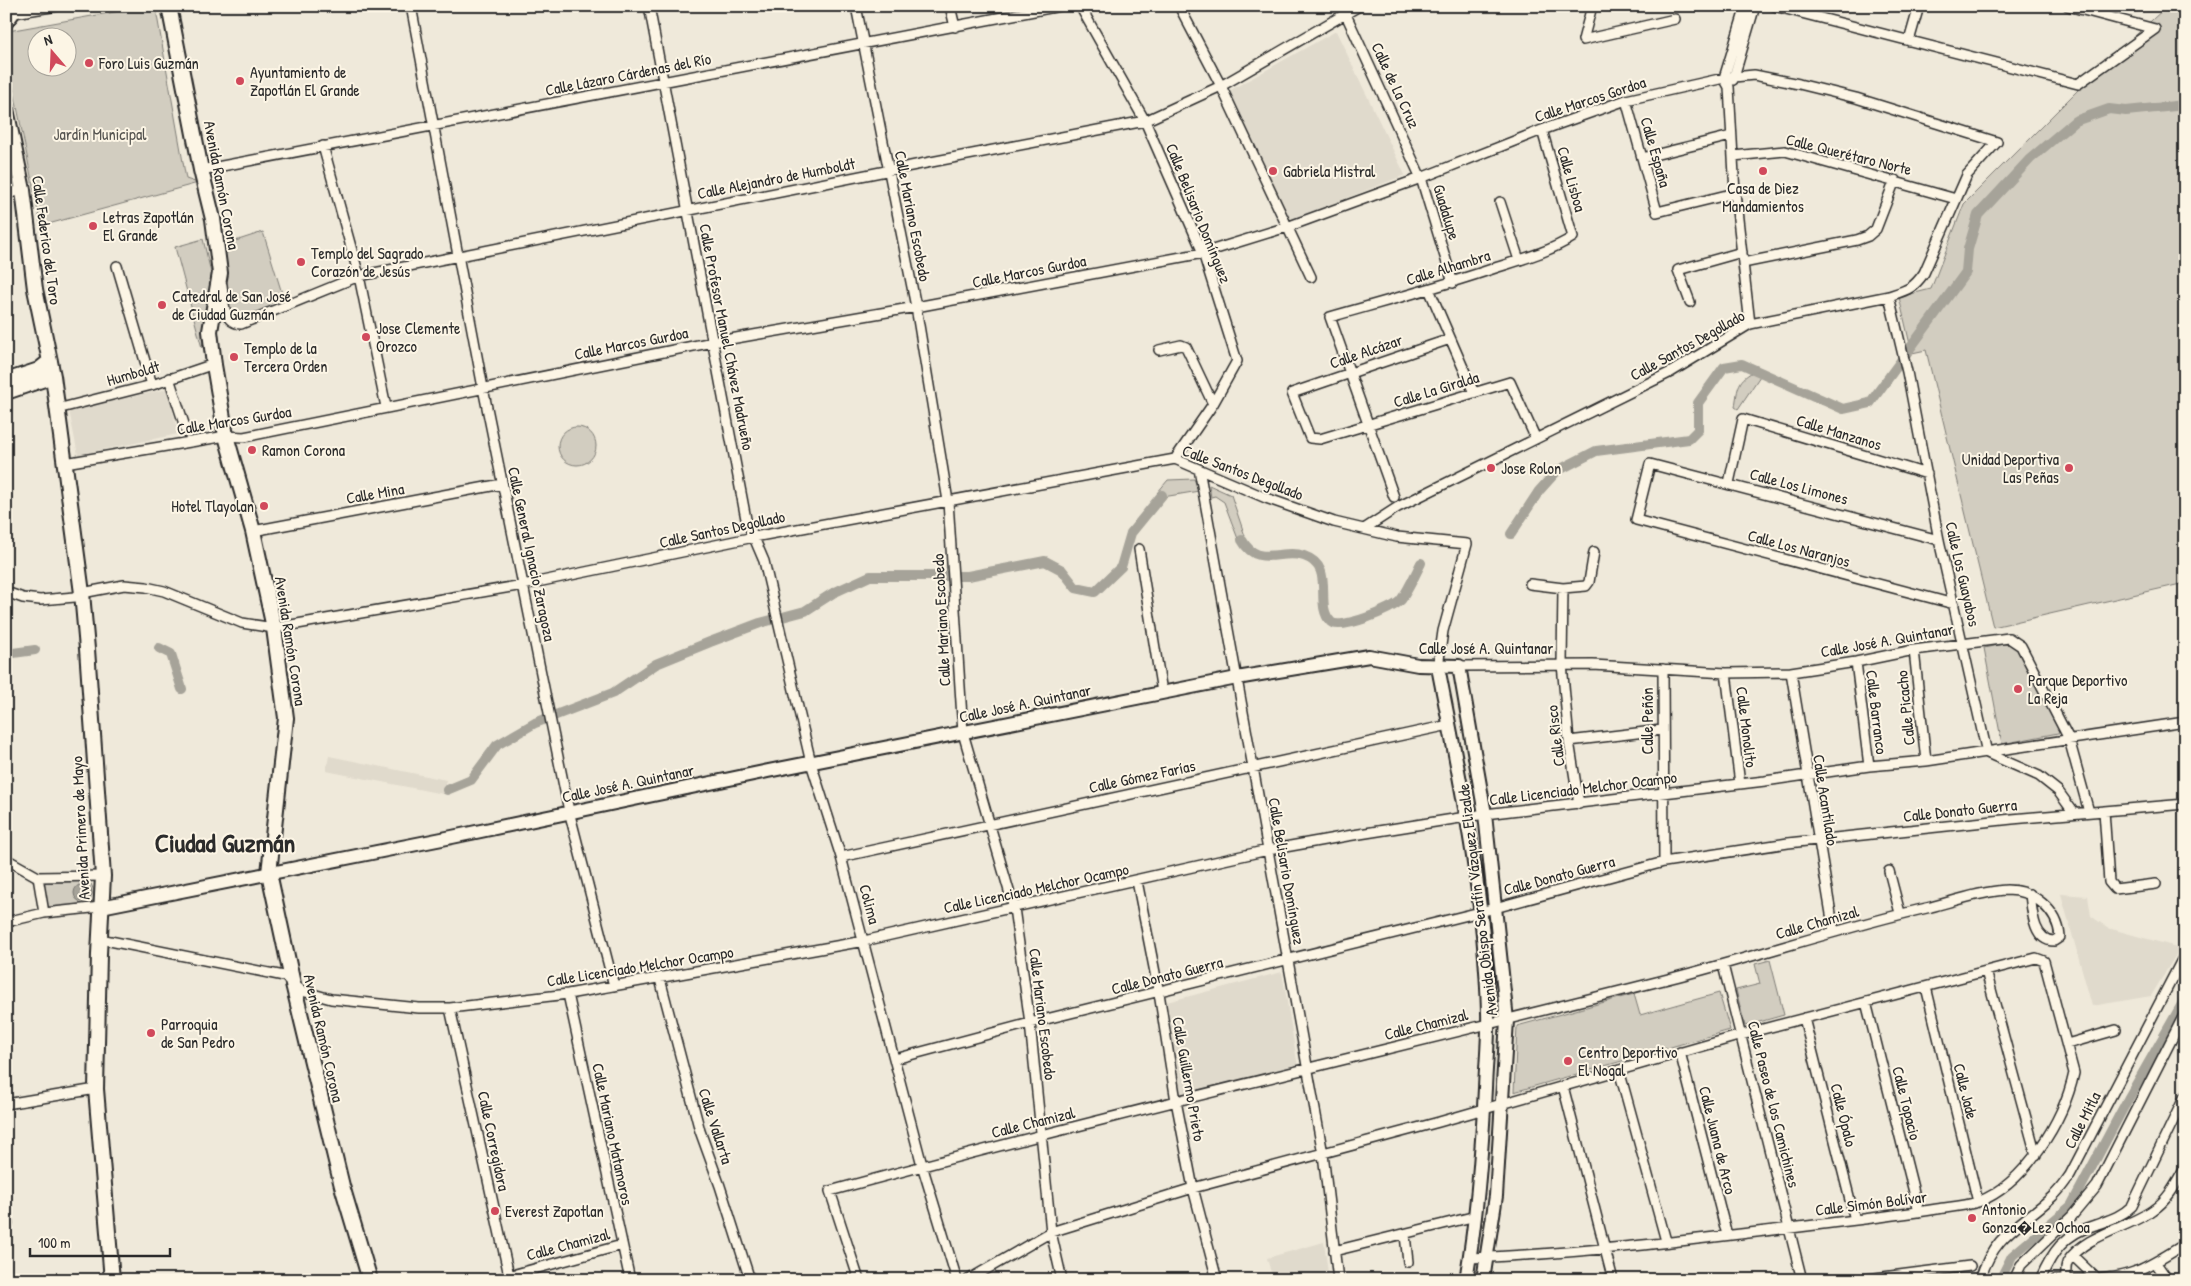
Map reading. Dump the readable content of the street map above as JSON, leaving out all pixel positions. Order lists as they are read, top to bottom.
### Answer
{
  "streets": {
    "main road": ["Avenida Ramón Corona", "Calle Federico del Toro", "Avenida Primero de Mayo"],
    "street": [
      "Calle Lázaro Cárdenas del Río",
      "Calle de La Cruz",
      "Calle Marcos Gordoa",
      "Calle España",
      "Calle Querétaro Norte",
      "Calle Alejandro de Humboldt",
      "Calle Lisboa",
      "Guadalupe",
      "Calle Belisario Domínguez",
      "Calle Mariano Escobedo",
      "Calle Alhambra",
      "Calle Marcos Gurdoa",
      "Calle Profesor Manuel Chávez Madrueño",
      "Calle Santos Degollado",
      "Calle Alcázar",
      "Humboldt",
      "Calle La Giralda",
      "Calle Manzanos",
      "Calle Los Limones",
      "Calle Mina",
      "Calle Los Naranjos",
      "Calle General Ignacio Zaragoza",
      "Calle Los Guayabos",
      "Calle José A. Quintanar",
      "Calle Picacho",
      "Calle Barranco",
      "Calle Peñón",
      "Calle Monolito",
      "Calle Risco",
      "Calle Gómez Farías",
      "Calle Licenciado Melchor Ocampo",
      "Calle Acantilado",
      "Calle Donato Guerra",
      "Avenida Obispo Serafín Vázquez Elizalde",
      "Colima",
      "Calle Chamizal",
      "Calle Guillermo Prieto",
      "Calle Jade",
      "Calle Topacio",
      "Calle Paseo de los Camichines",
      "Calle Ópalo",
      "Calle Mitla",
      "Calle Vallarta",
      "Calle Mariano Matamoros",
      "Calle Juana de Arco",
      "Calle Corregidora",
      "Calle Simón Bolívar"
    ]
  },
  "crossings": [
    ["Calle Lázaro Cárdenas del Río", "Avenida Ramón Corona"],
    ["Calle Lázaro Cárdenas del Río", "Calle Mariano Escobedo"],
    ["Calle Lázaro Cárdenas del Río", "Calle Profesor Manuel Chávez Madrueño"],
    ["Calle Lázaro Cárdenas del Río", "Calle General Ignacio Zaragoza"],
    ["Calle de La Cruz", "Calle Marcos Gordoa"],
    ["Calle de La Cruz", "Calle Alejandro de Humboldt"],
    ["Calle de La Cruz", "Guadalupe"],
    ["Calle Marcos Gordoa", "Calle España"],
    ["Calle Marcos Gordoa", "Calle Lisboa"],
    ["Calle Marcos Gordoa", "Guadalupe"],
    ["Calle Marcos Gordoa", "Calle Belisario Domínguez"],
    ["Calle Marcos Gordoa", "Calle Marcos Gurdoa"],
    ["Calle Querétaro Norte", "Calle Santos Degollado"],
    ["Calle Alejandro de Humboldt", "Avenida Ramón Corona"],
    ["Calle Alejandro de Humboldt", "Calle Belisario Domínguez"],
    ["Calle Alejandro de Humboldt", "Calle Mariano Escobedo"],
    ["Calle Alejandro de Humboldt", "Calle Profesor Manuel Chávez Madrueño"],
    ["Calle Alejandro de Humboldt", "Calle General Ignacio Zaragoza"],
    ["Calle Lisboa", "Calle Alhambra"],
    ["Avenida Ramón Corona", "Calle Marcos Gurdoa"],
    ["Avenida Ramón Corona", "Calle Santos Degollado"],
    ["Avenida Ramón Corona", "Calle Mina"],
    ["Avenida Ramón Corona", "Calle José A. Quintanar"],
    ["Avenida Ramón Corona", "Calle Licenciado Melchor Ocampo"],
    ["Guadalupe", "Calle Alhambra"],
    ["Calle Belisario Domínguez", "Calle Marcos Gurdoa"],
    ["Calle Belisario Domínguez", "Calle Santos Degollado"],
    ["Calle Belisario Domínguez", "Calle José A. Quintanar"],
    ["Calle Belisario Domínguez", "Calle Gómez Farías"],
    ["Calle Belisario Domínguez", "Calle Licenciado Melchor Ocampo"],
    ["Calle Belisario Domínguez", "Calle Donato Guerra"],
    ["Calle Belisario Domínguez", "Calle Chamizal"],
    ["Calle Mariano Escobedo", "Calle Marcos Gurdoa"],
    ["Calle Mariano Escobedo", "Calle Santos Degollado"],
    ["Calle Mariano Escobedo", "Calle José A. Quintanar"],
    ["Calle Mariano Escobedo", "Calle Gómez Farías"],
    ["Calle Mariano Escobedo", "Calle Licenciado Melchor Ocampo"],
    ["Calle Mariano Escobedo", "Calle Donato Guerra"],
    ["Calle Mariano Escobedo", "Calle Chamizal"],
    ["Calle Federico del Toro", "Avenida Primero de Mayo"],
    ["Calle Alhambra", "Calle Alcázar"],
    ["Calle Marcos Gurdoa", "Calle Profesor Manuel Chávez Madrueño"],
    ["Calle Marcos Gurdoa", "Calle General Ignacio Zaragoza"],
    ["Calle Marcos Gurdoa", "Avenida Primero de Mayo"],
    ["Calle Profesor Manuel Chávez Madrueño", "Calle Santos Degollado"],
    ["Calle Profesor Manuel Chávez Madrueño", "Colima"],
    ["Calle Santos Degollado", "Calle La Giralda"],
    ["Calle Santos Degollado", "Calle General Ignacio Zaragoza"],
    ["Calle Santos Degollado", "Calle Los Guayabos"],
    ["Calle Santos Degollado", "Calle José A. Quintanar"],
    ["Calle Santos Degollado", "Avenida Primero de Mayo"],
    ["Calle Santos Degollado", "Avenida Obispo Serafín Vázquez Elizalde"],
    ["Calle Santos Degollado", "Colima"],
    ["Calle Alcázar", "Calle La Giralda"],
    ["Calle Manzanos", "Calle Los Limones"],
    ["Calle Manzanos", "Calle Los Guayabos"],
    ["Calle Los Limones", "Calle Los Naranjos"],
    ["Calle Los Limones", "Calle Los Guayabos"],
    ["Calle Mina", "Calle General Ignacio Zaragoza"],
    ["Calle Los Naranjos", "Calle Los Guayabos"],
    ["Calle General Ignacio Zaragoza", "Calle José A. Quintanar"],
    ["Calle General Ignacio Zaragoza", "Calle Licenciado Melchor Ocampo"],
    ["Calle Los Guayabos", "Calle José A. Quintanar"],
    ["Calle Los Guayabos", "Calle Licenciado Melchor Ocampo"],
    ["Calle José A. Quintanar", "Calle Picacho"],
    ["Calle José A. Quintanar", "Calle Barranco"],
    ["Calle José A. Quintanar", "Calle Peñón"],
    ["Calle José A. Quintanar", "Calle Monolito"],
    ["Calle José A. Quintanar", "Calle Risco"],
    ["Calle José A. Quintanar", "Calle Licenciado Melchor Ocampo"],
    ["Calle José A. Quintanar", "Calle Acantilado"],
    ["Calle José A. Quintanar", "Calle Donato Guerra"],
    ["Calle José A. Quintanar", "Avenida Primero de Mayo"],
    ["Calle José A. Quintanar", "Avenida Obispo Serafín Vázquez Elizalde"],
    ["Calle José A. Quintanar", "Colima"],
    ["Calle Picacho", "Calle Licenciado Melchor Ocampo"],
    ["Calle Barranco", "Calle Licenciado Melchor Ocampo"],
    ["Calle Peñón", "Calle Licenciado Melchor Ocampo"],
    ["Calle Peñón", "Calle Donato Guerra"],
    ["Calle Monolito", "Calle Licenciado Melchor Ocampo"],
    ["Calle Risco", "Calle Licenciado Melchor Ocampo"],
    ["Calle Gómez Farías", "Avenida Obispo Serafín Vázquez Elizalde"],
    ["Calle Gómez Farías", "Colima"],
    ["Calle Licenciado Melchor Ocampo", "Calle Acantilado"],
    ["Calle Licenciado Melchor Ocampo", "Avenida Primero de Mayo"],
    ["Calle Licenciado Melchor Ocampo", "Avenida Obispo Serafín Vázquez Elizalde"],
    ["Calle Licenciado Melchor Ocampo", "Colima"],
    ["Calle Licenciado Melchor Ocampo", "Calle Guillermo Prieto"],
    ["Calle Licenciado Melchor Ocampo", "Calle Vallarta"],
    ["Calle Licenciado Melchor Ocampo", "Calle Mariano Matamoros"],
    ["Calle Licenciado Melchor Ocampo", "Calle Corregidora"],
    ["Calle Acantilado", "Calle Donato Guerra"],
    ["Calle Acantilado", "Calle Chamizal"],
    ["Calle Donato Guerra", "Avenida Obispo Serafín Vázquez Elizalde"],
    ["Calle Donato Guerra", "Colima"],
    ["Calle Donato Guerra", "Calle Guillermo Prieto"],
    ["Avenida Obispo Serafín Vázquez Elizalde", "Calle Chamizal"],
    ["Avenida Obispo Serafín Vázquez Elizalde", "Calle Simón Bolívar"],
    ["Colima", "Calle Chamizal"],
    ["Calle Chamizal", "Calle Guillermo Prieto"],
    ["Calle Chamizal", "Calle Paseo de los Camichines"],
    ["Calle Chamizal", "Calle Mariano Matamoros"],
    ["Calle Chamizal", "Calle Corregidora"],
    ["Calle Jade", "Calle Simón Bolívar"],
    ["Calle Topacio", "Calle Simón Bolívar"],
    ["Calle Paseo de los Camichines", "Calle Simón Bolívar"],
    ["Calle Ópalo", "Calle Simón Bolívar"],
    ["Calle Juana de Arco", "Calle Simón Bolívar"]
  ],
  "districts": ["Ciudad Guzmán"],
  "parks": ["Jardín Municipal"],
  "places": [
    "Foro Luis Guzmán",
    "Ayuntamiento de Zapotlán El Grande",
    "Gabriela Mistral",
    "Casa de Diez Mandamientos",
    "Letras Zapotlán El Grande",
    "Templo del Sagrado Corazón de Jesús",
    "Catedral de San José de Ciudad Guzmán",
    "Jose Clemente Orozco",
    "Templo de la Tercera Orden",
    "Ramon Corona",
    "Jose Rolon",
    "Unidad Deportiva Las Peñas",
    "Hotel Tlayolan",
    "Parque Deportivo La Reja",
    "Parroquia de San Pedro",
    "Centro Deportivo El Nogal",
    "Everest Zapotlan",
    "Antonio Gonza�Lez Ochoa"
  ],
  "scale_bar": "100 m",
  "north": "top"
}
